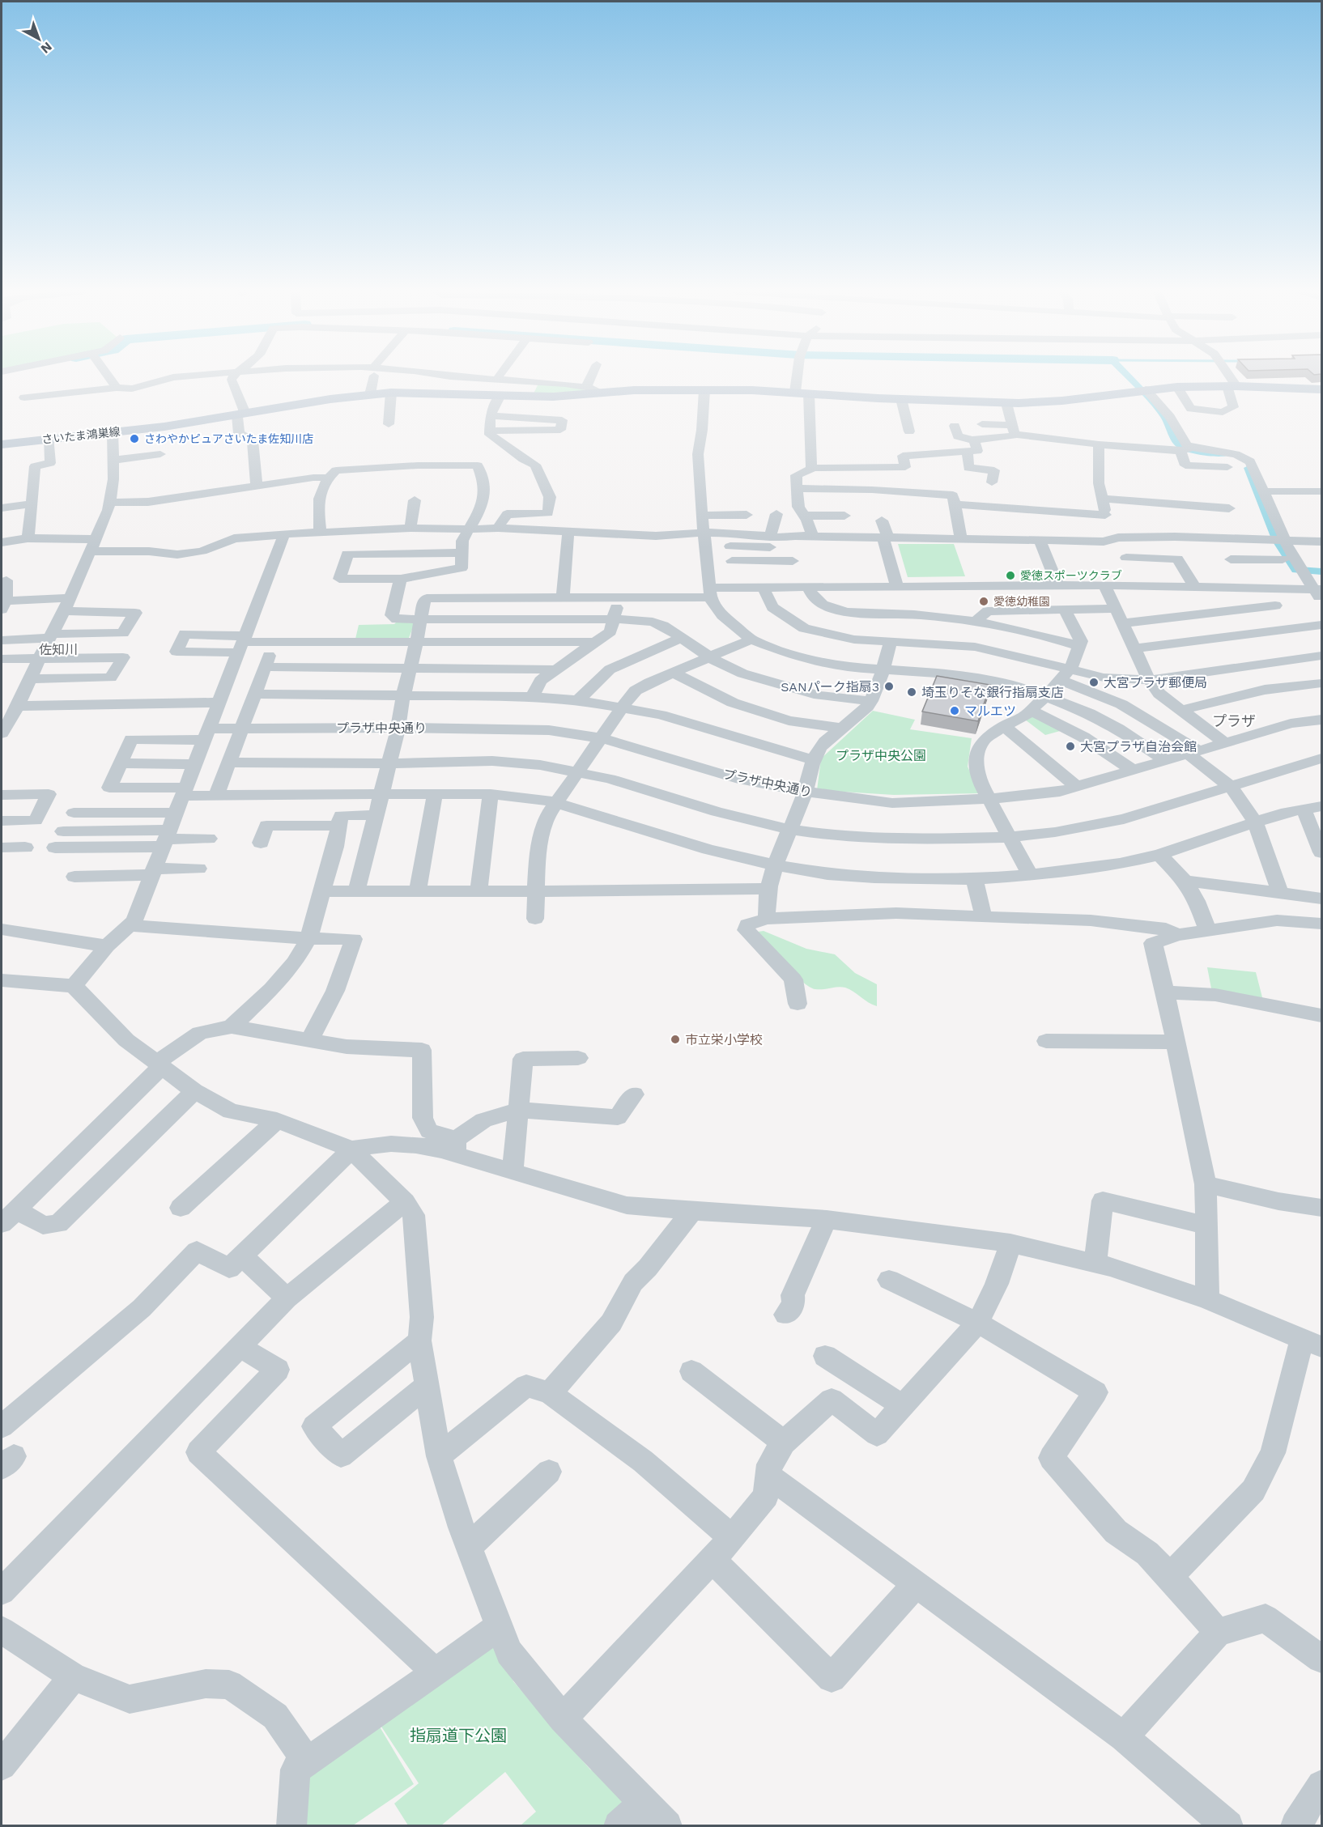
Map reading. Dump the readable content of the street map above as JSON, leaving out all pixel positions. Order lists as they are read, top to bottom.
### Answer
{
  "streets": {
    "main road": ["さいたま鴻巣線"],
    "street": ["プラザ中央通り"]
  },
  "districts": ["佐知川", "プラザ"],
  "parks": ["プラザ中央公園", "指扇道下公園"],
  "places": [
    "さわやかピュアさいたま佐知川店",
    "愛徳スポーツクラブ",
    "愛徳幼稚園",
    "大宮プラザ郵便局",
    "SANパーク指扇3",
    "埼玉りそな銀行指扇支店",
    "マルエツ",
    "大宮プラザ自治会館",
    "市立栄小学校"
  ],
  "north": "bottom right"
}
